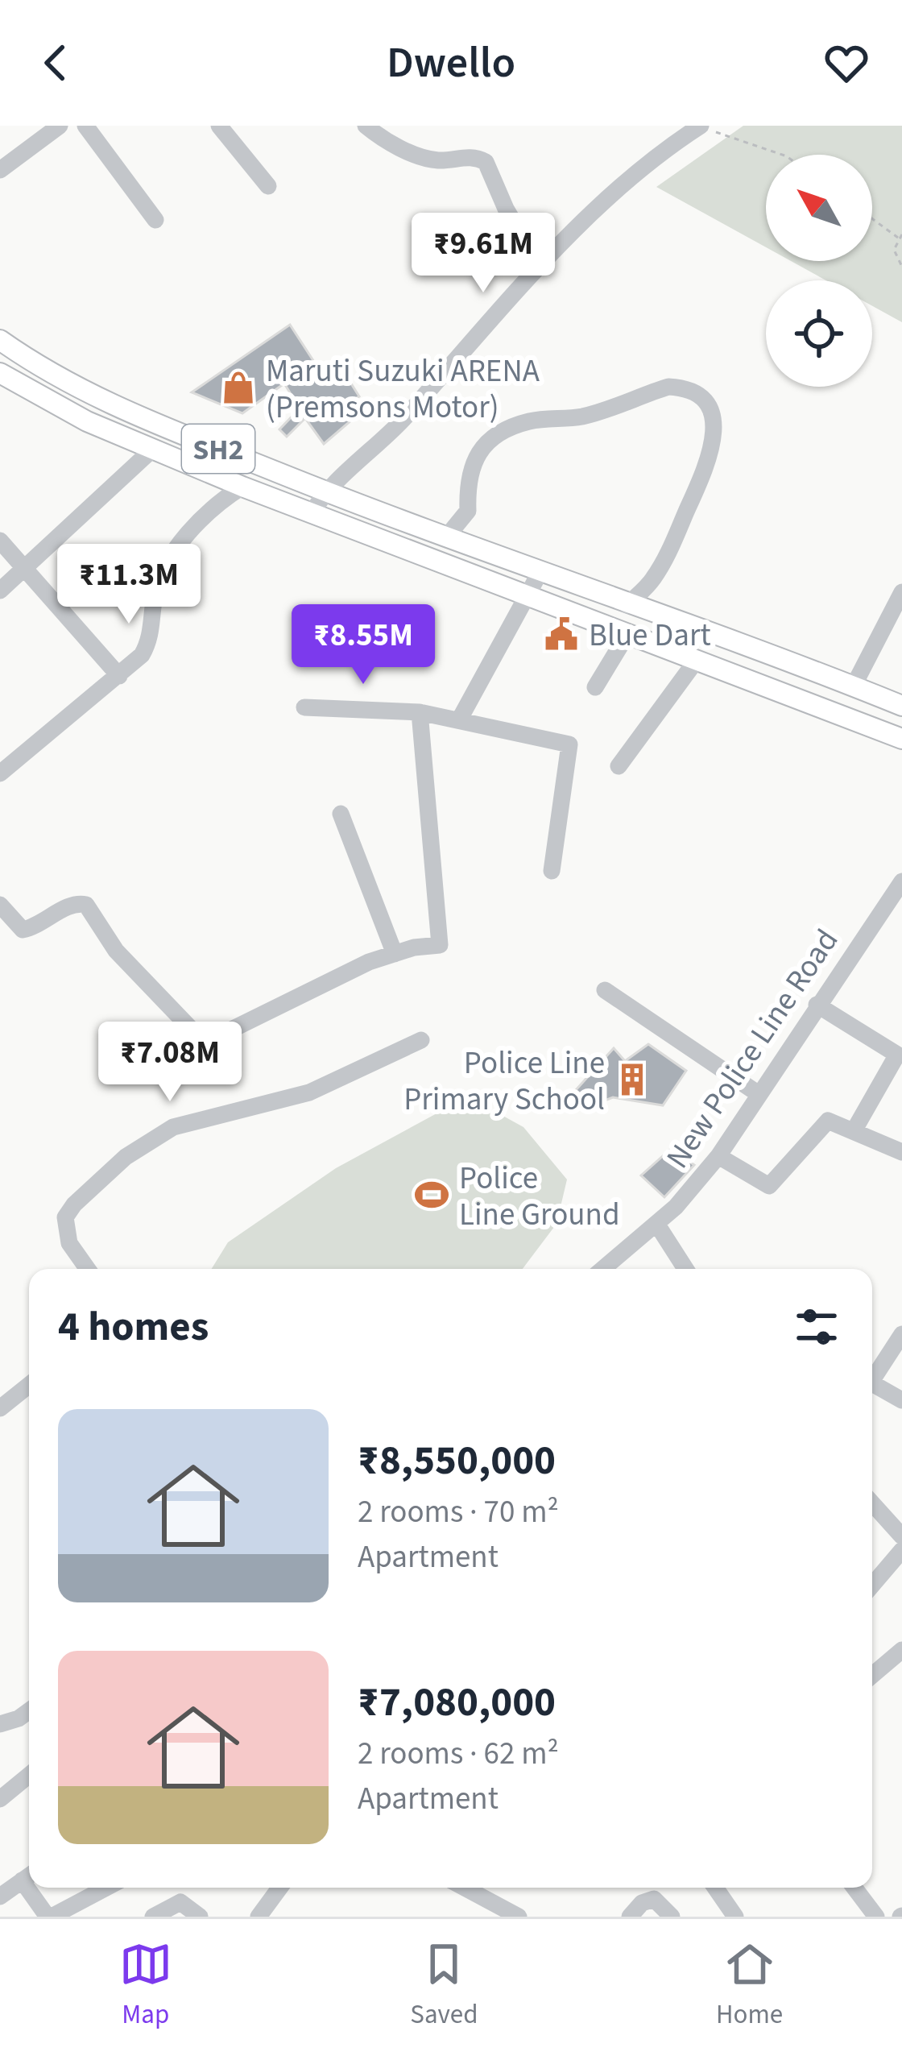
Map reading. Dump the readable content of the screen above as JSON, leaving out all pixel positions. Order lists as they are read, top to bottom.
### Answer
{
  "streets": {
    "main road": ["SH2"],
    "street": ["New Police Line Road"]
  },
  "places": {
    "shop": ["Maruti Suzuki ARENA (Premsons Motor)"],
    "public building": ["Blue Dart"],
    "building": ["Police Line Primary School"],
    "sports": ["Police Line Ground"]
  },
  "north": "top left",
  "page": {
    "header": "Dwello",
    "price": [
      "₹9.61M",
      "₹11.3M",
      "₹8.55M",
      "₹7.08M"
    ],
    "heading": "4 homes",
    "list": [
      {
        "name": "₹8,550,000",
        "note": "2 rooms · 70 m² · Apartment"
      },
      {
        "name": "₹7,080,000",
        "note": "2 rooms · 62 m² · Apartment"
      }
    ],
    "tabs": ["Map", "Saved", "Home"]
  }
}
